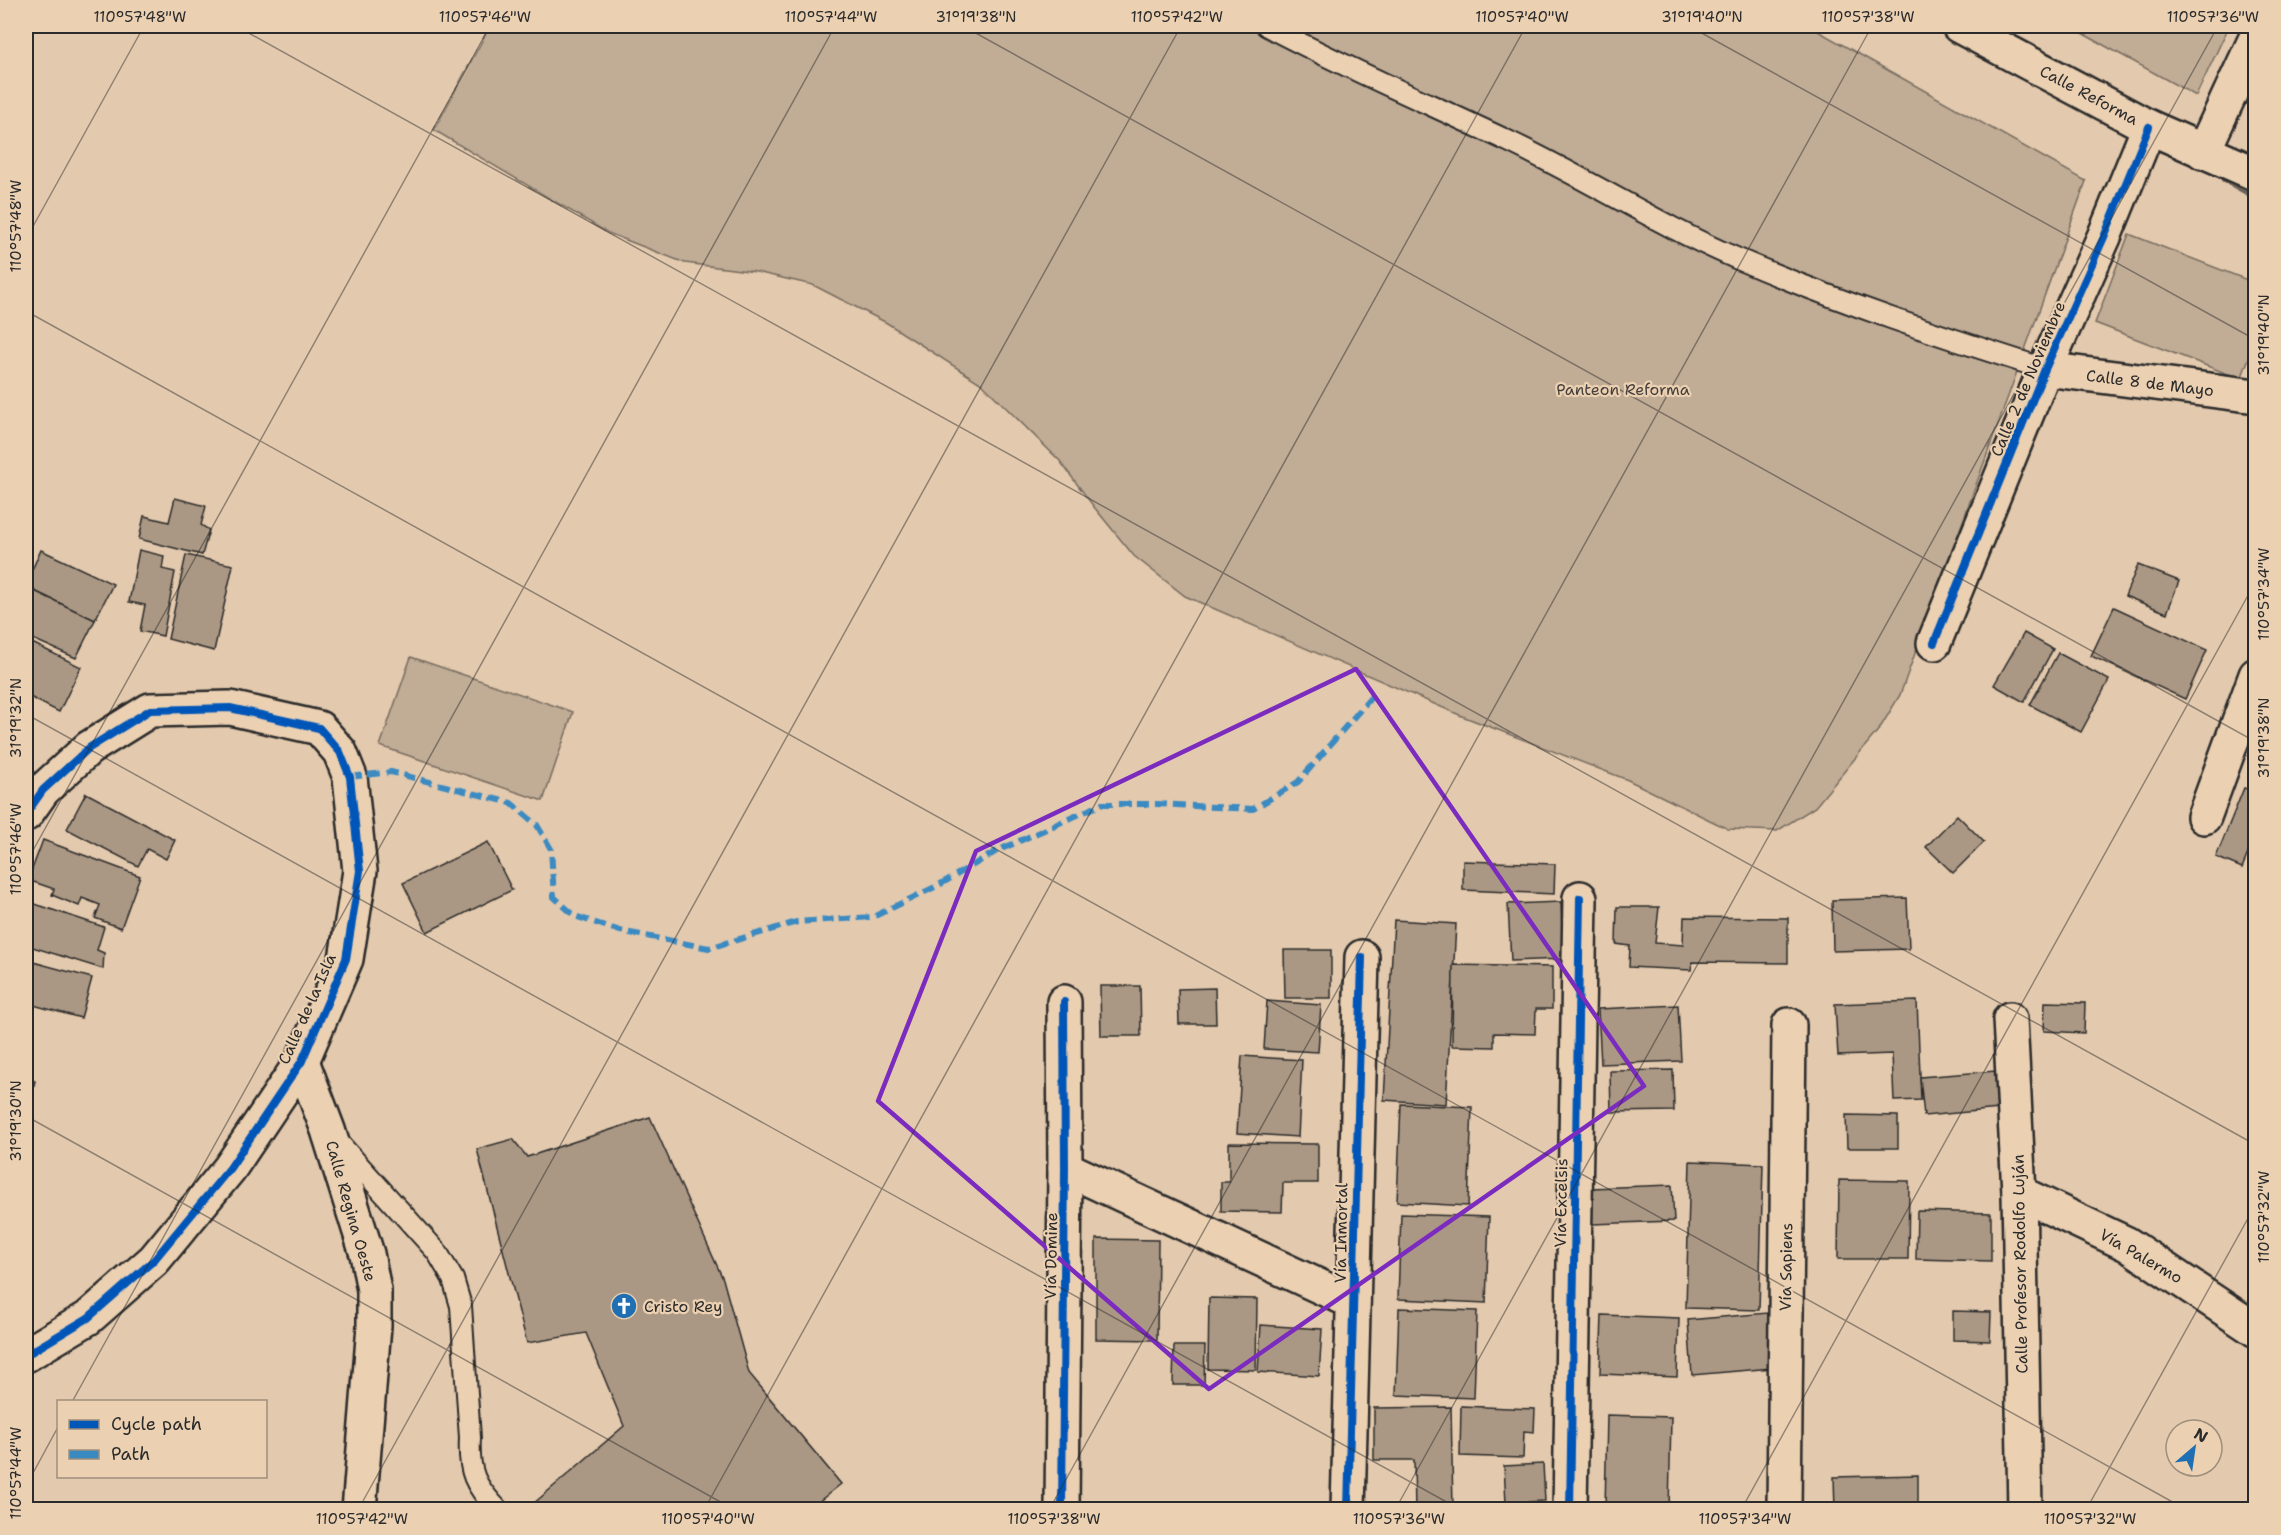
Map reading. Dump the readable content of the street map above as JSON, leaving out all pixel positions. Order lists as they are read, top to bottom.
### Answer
{
  "streets": {
    "street": [
      "Calle Reforma",
      "Calle 2 de Noviembre",
      "Calle 8 de Mayo",
      "Calle de la Isla",
      "Vía Excelsis",
      "Calle Regina Oeste",
      "Vía Inmortal",
      "Vía Domine",
      "Vía Palermo",
      "Calle Profesor Rodolfo Luján",
      "Vía Sapiens"
    ]
  },
  "crossings": [
    ["Calle Reforma", "Calle 2 de Noviembre"],
    ["Calle 2 de Noviembre", "Calle 8 de Mayo"],
    ["Calle de la Isla", "Calle Regina Oeste"],
    ["Vía Palermo", "Calle Profesor Rodolfo Luján"]
  ],
  "parks": ["Panteon Reforma"],
  "places": {
    "church": ["Cristo Rey"]
  },
  "legend": ["Cycle path", "Path"],
  "north": "top right",
  "coordinates": [
    "110°57'48\"W",
    "110°57'46\"W",
    "110°57'44\"W",
    "31°19'38\"N",
    "110°57'42\"W",
    "110°57'40\"W",
    "31°19'40\"N",
    "110°57'38\"W",
    "110°57'36\"W",
    "110°57'34\"W",
    "31°19'32\"N",
    "31°19'30\"N",
    "110°57'32\"W"
  ]
}
